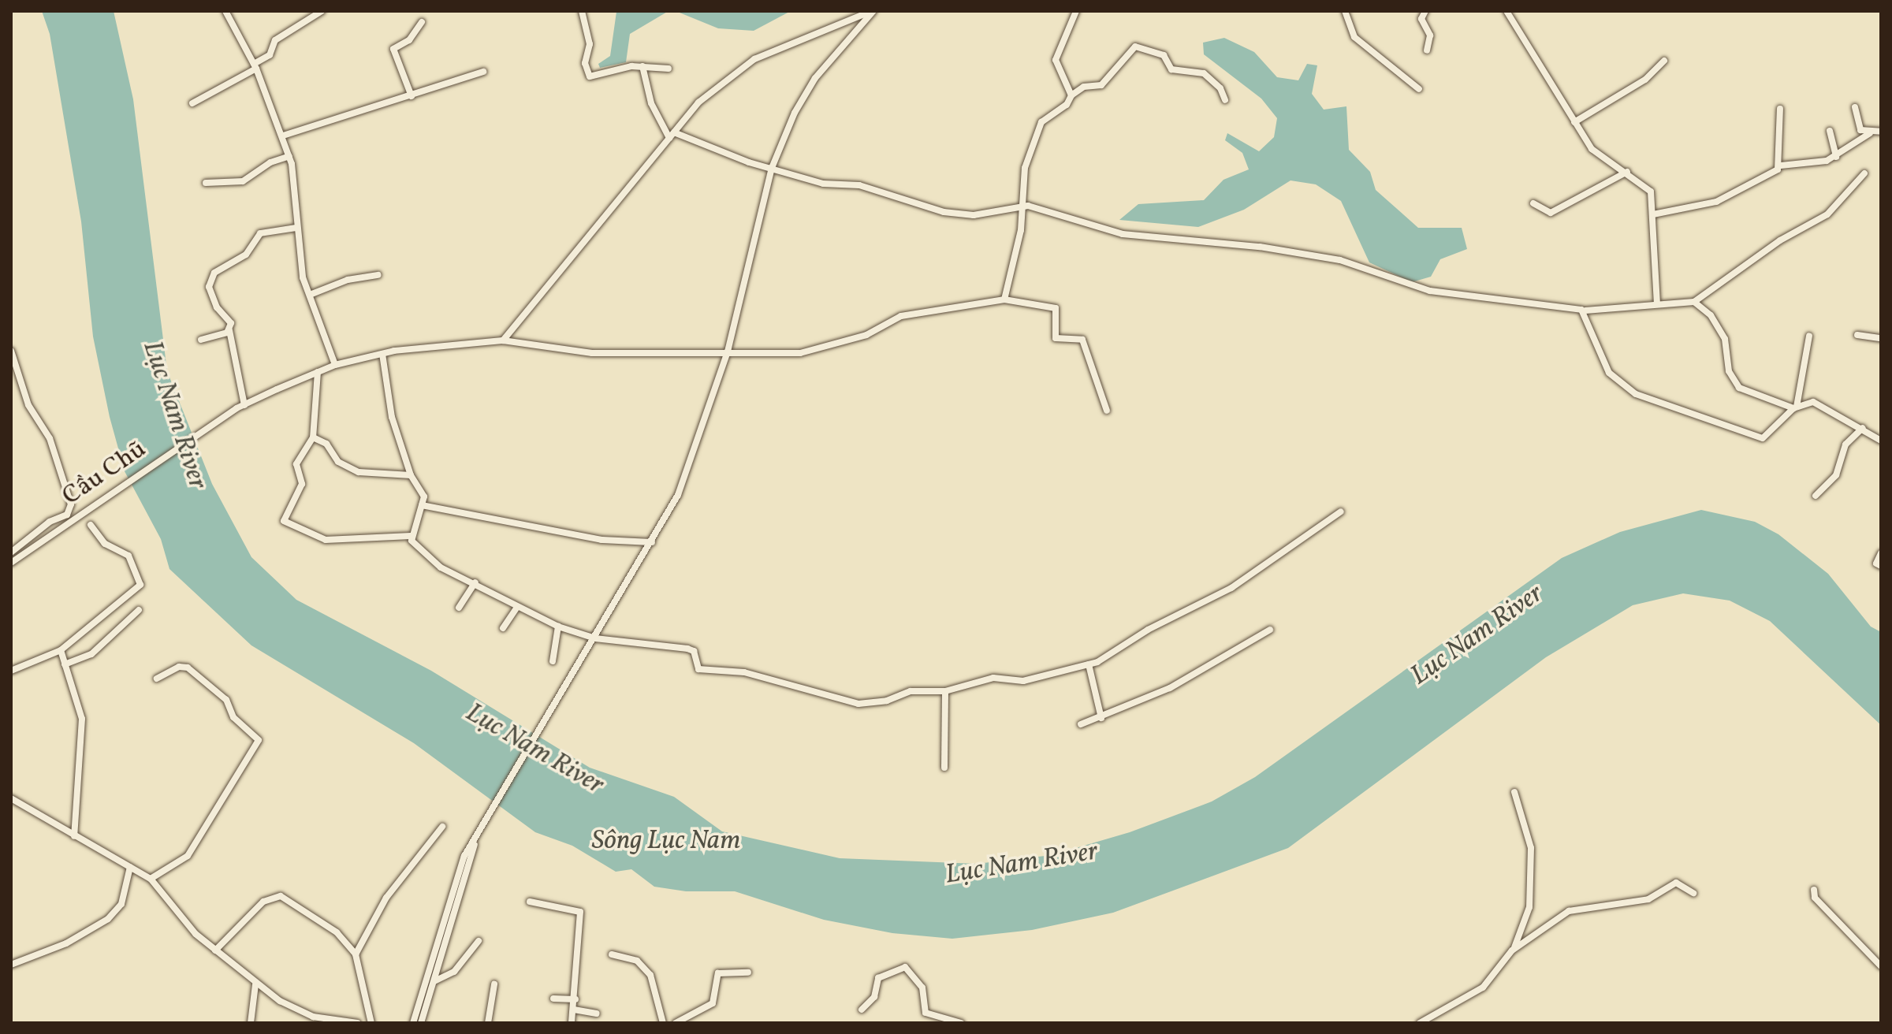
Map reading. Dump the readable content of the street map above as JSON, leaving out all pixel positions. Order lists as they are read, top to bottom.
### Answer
{
  "streets": {
    "street": ["Cầu Chũ"]
  },
  "water": ["Lục Nam River", "Sông Lục Nam"]
}
